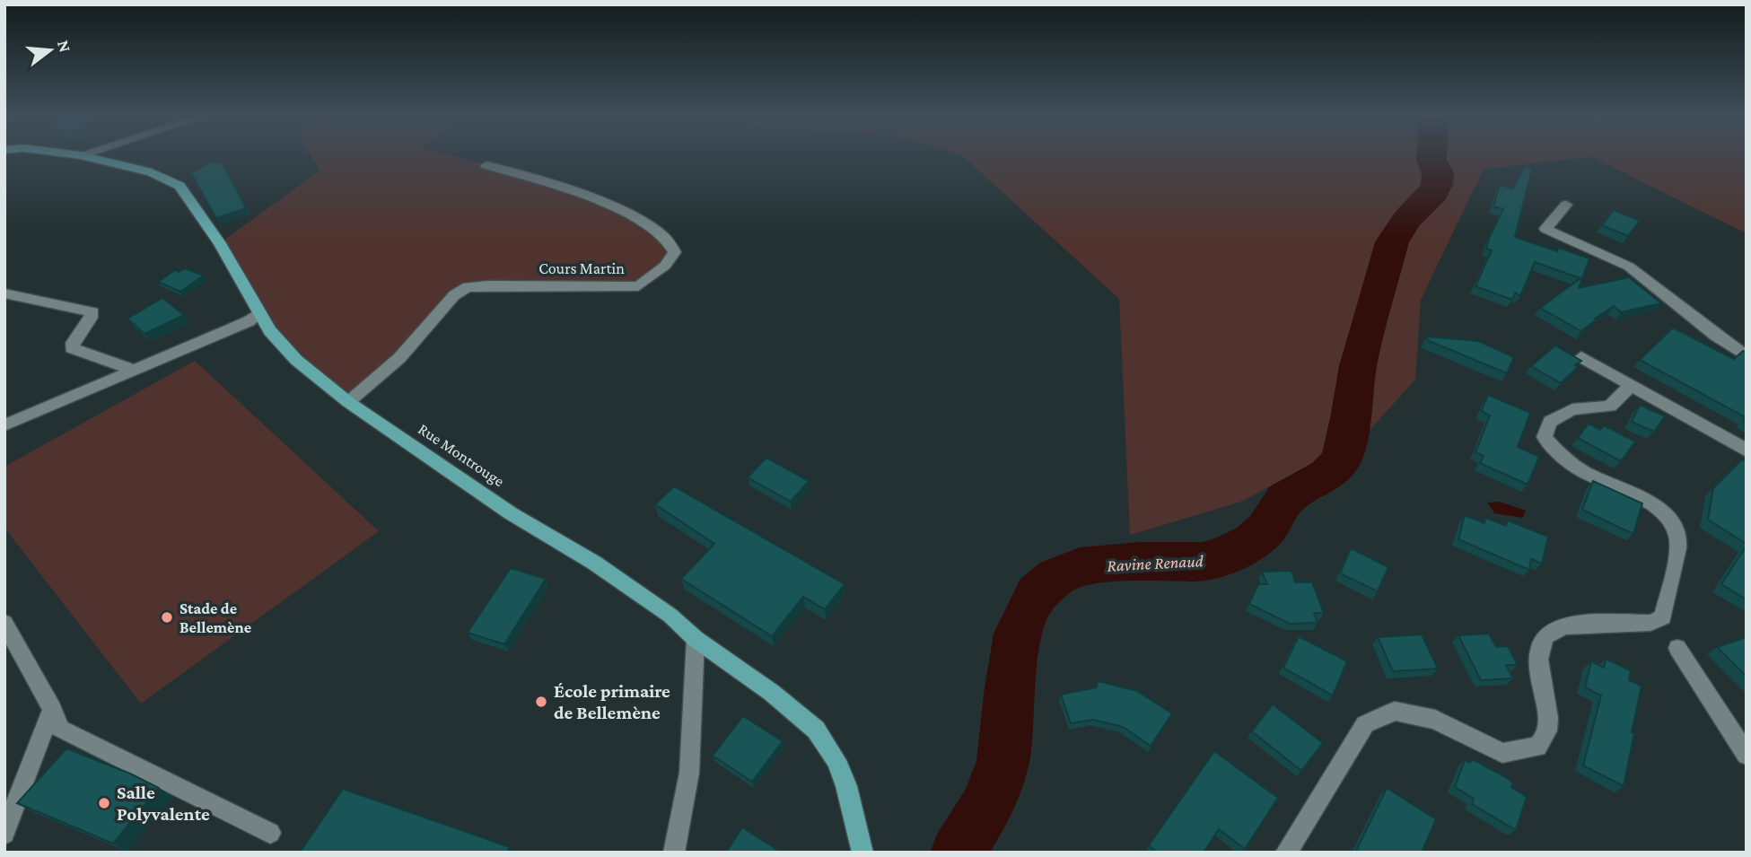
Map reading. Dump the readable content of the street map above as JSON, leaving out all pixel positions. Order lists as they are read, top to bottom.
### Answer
{
  "streets": {
    "main road": ["Rue Montrouge"],
    "street": ["Cours Martin"]
  },
  "crossings": [
    ["Cours Martin", "Rue Montrouge"]
  ],
  "water": ["Ravine Renaud"],
  "places": ["Stade de Bellemène", "École primaire de Bellemène", "Salle Polyvalente"],
  "north": "right"
}
